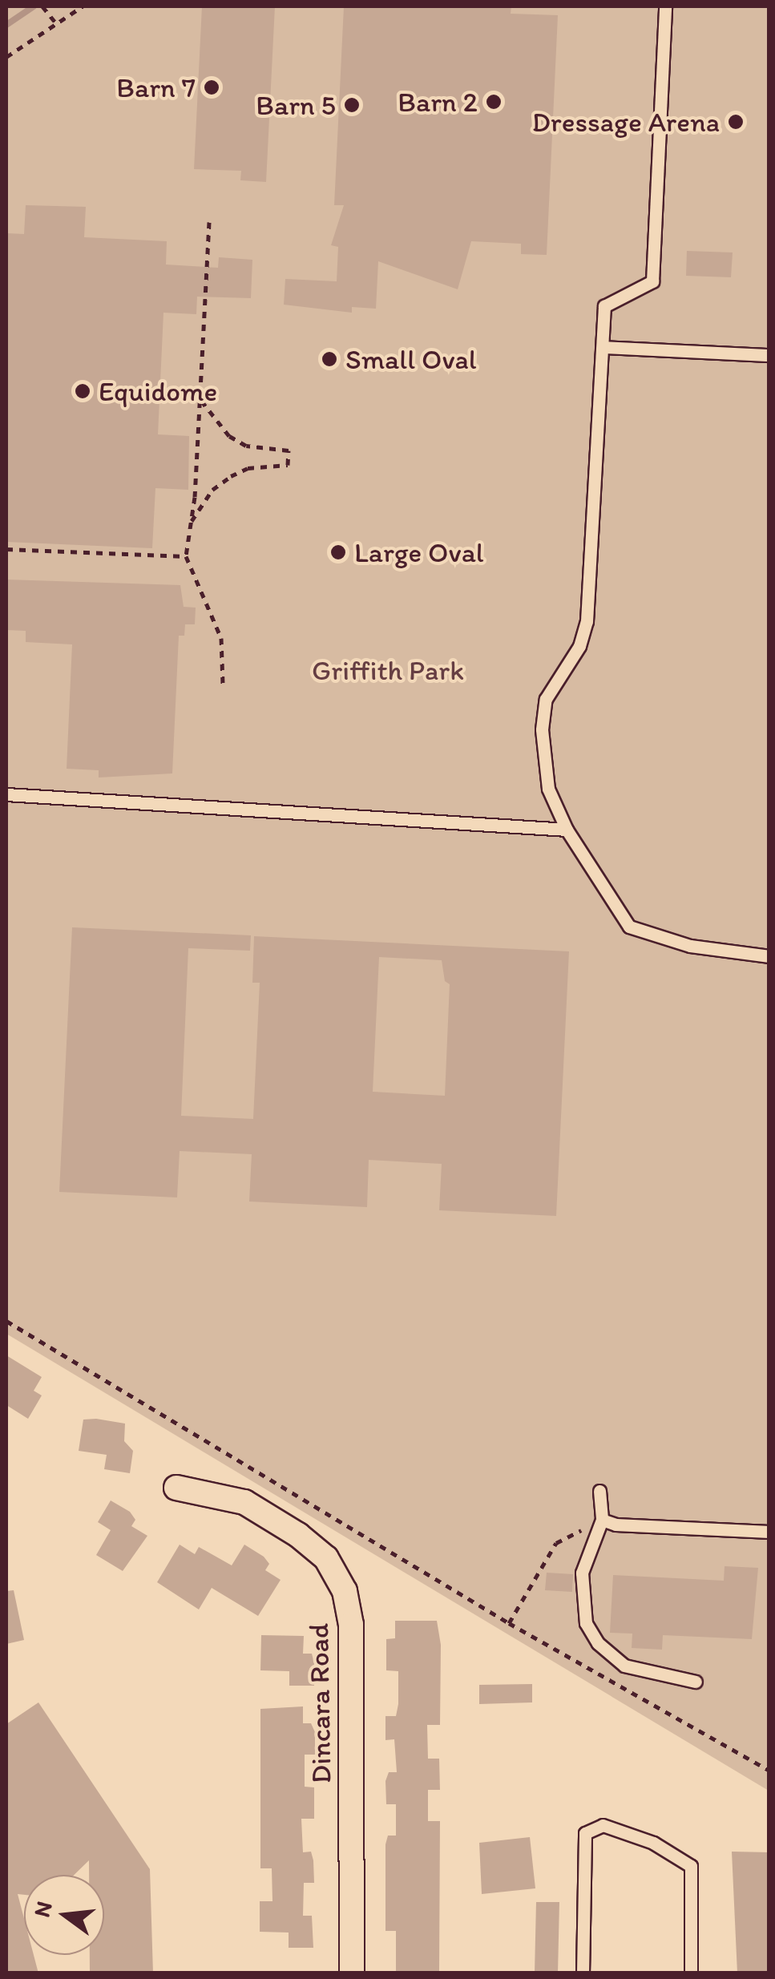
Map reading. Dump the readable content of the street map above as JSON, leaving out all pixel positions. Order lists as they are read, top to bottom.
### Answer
{
  "streets": {
    "street": ["Dincara Road"]
  },
  "parks": ["Griffith Park"],
  "places": [
    "Barn 7",
    "Barn 2",
    "Barn 5",
    "Dressage Arena",
    "Small Oval",
    "Equidome",
    "Large Oval"
  ],
  "north": "left"
}
